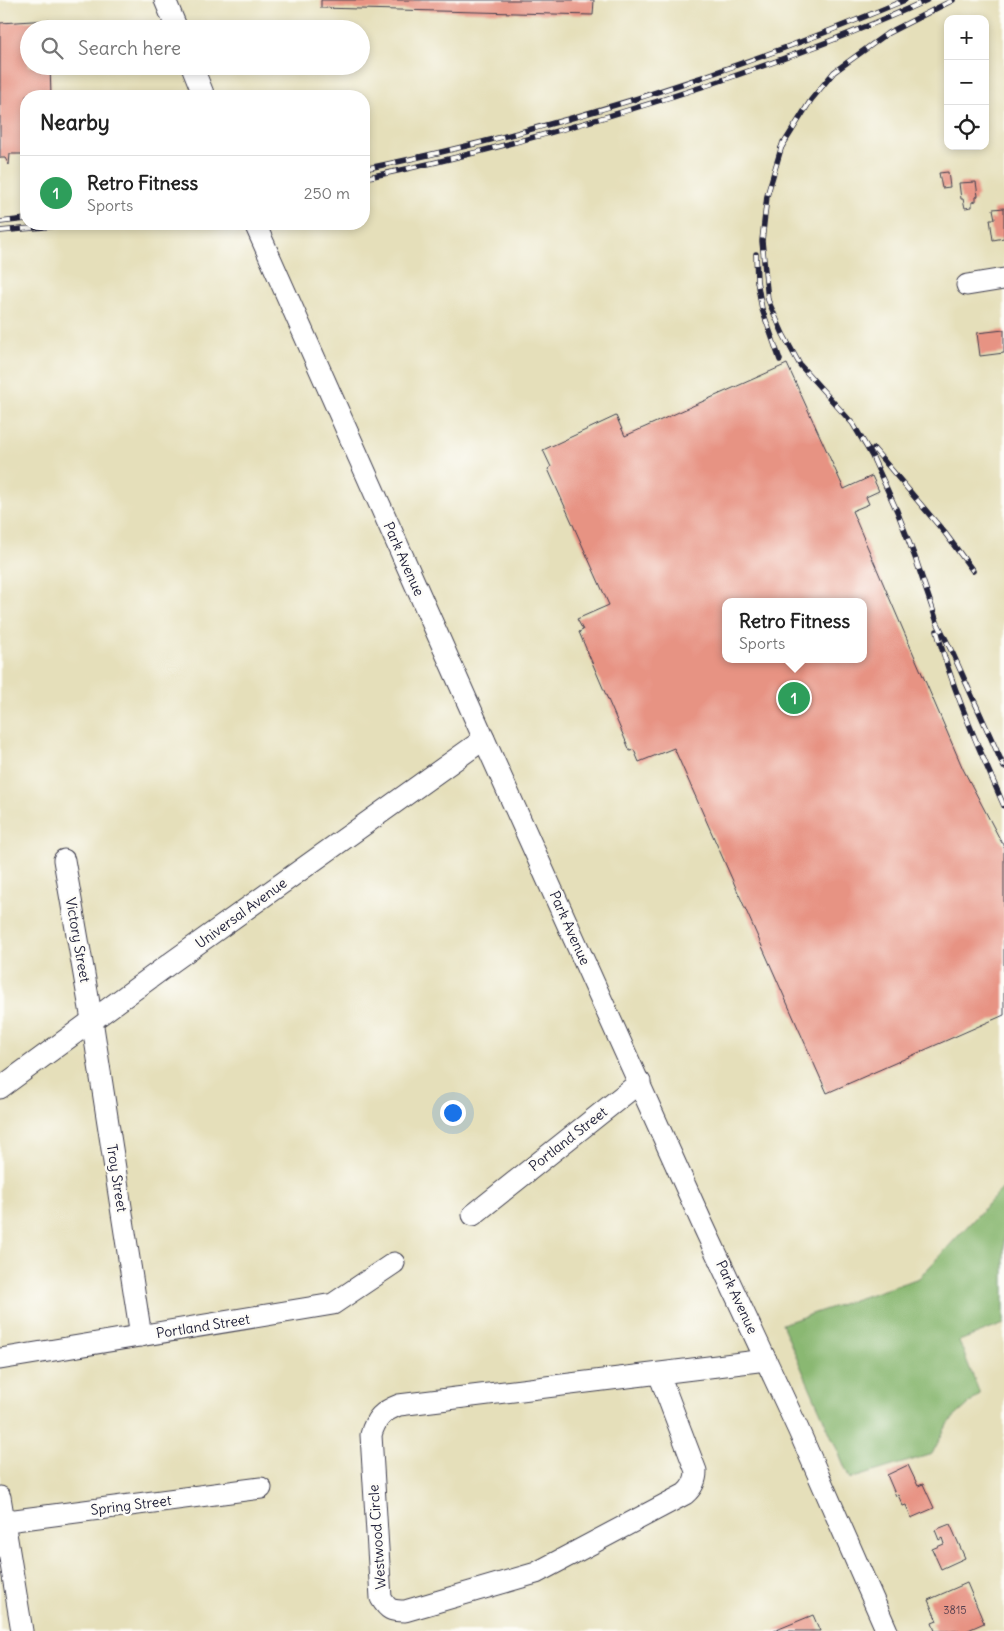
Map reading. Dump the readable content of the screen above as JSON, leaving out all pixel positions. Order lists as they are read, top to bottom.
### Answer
{
  "streets": {
    "street": [
      "Park Avenue",
      "Universal Avenue",
      "Victory Street",
      "Portland Street",
      "Troy Street",
      "Spring Street",
      "Westwood Circle"
    ]
  },
  "crossings": [
    ["Park Avenue", "Universal Avenue"],
    ["Park Avenue", "Portland Street"],
    ["Park Avenue", "Westwood Circle"],
    ["Universal Avenue", "Victory Street"],
    ["Universal Avenue", "Troy Street"],
    ["Victory Street", "Troy Street"],
    ["Portland Street", "Troy Street"]
  ],
  "house_numbers": ["3815"],
  "page": {
    "map_buttons": ["+", "−"],
    "search": "Search here",
    "heading": "Nearby",
    "list": [
      {
        "mark": "1",
        "name": "Retro Fitness",
        "note": "Sports",
        "value": "250 m"
      }
    ],
    "popup": ["Retro Fitness", "Sports"],
    "pins": "1"
  }
}
